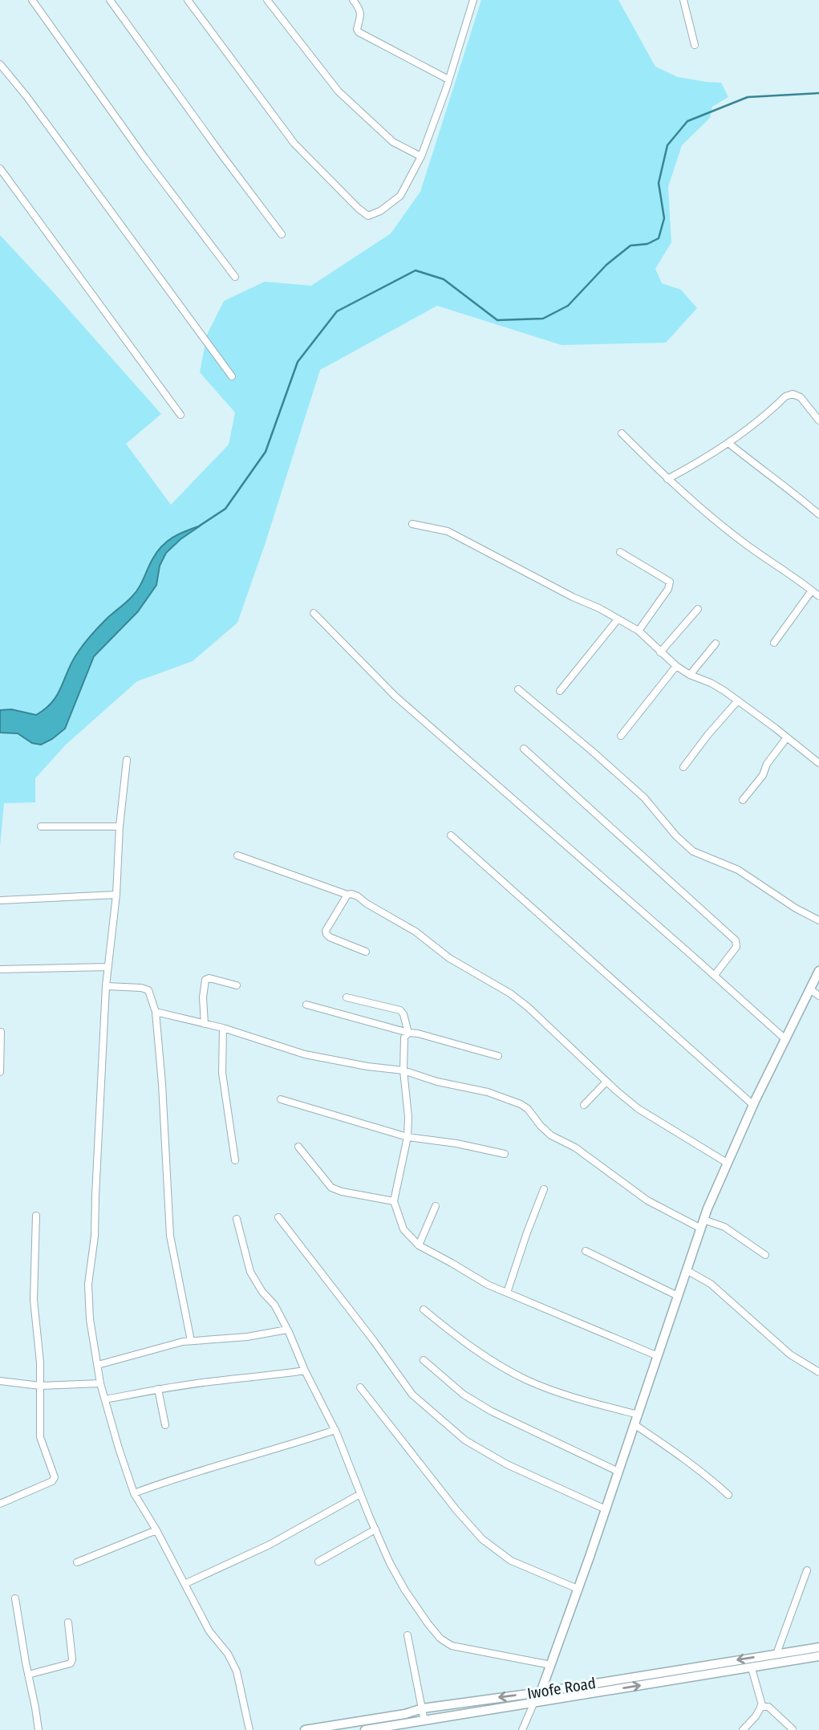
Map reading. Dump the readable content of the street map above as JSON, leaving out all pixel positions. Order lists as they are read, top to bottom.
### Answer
{
  "streets": {
    "street": ["Iwofe Road"]
  }
}
